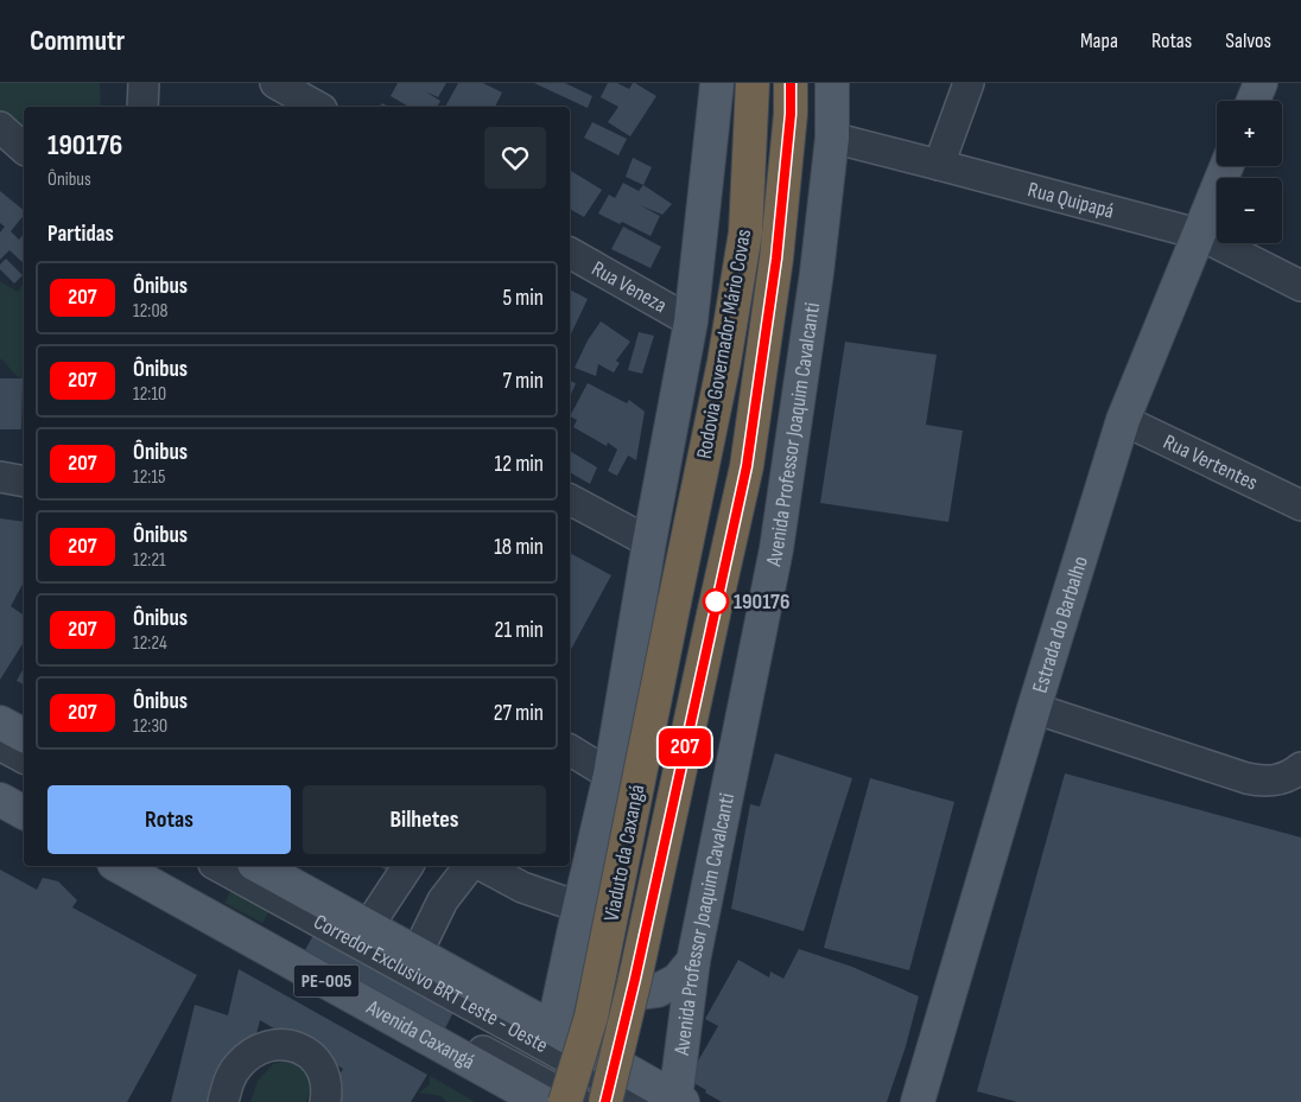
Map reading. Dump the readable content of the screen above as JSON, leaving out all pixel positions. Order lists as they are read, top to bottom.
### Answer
{
  "streets": {
    "highway": ["Rodovia Governador Mário Covas", "Viaduto da Caxangá"],
    "main road": [
      "Avenida Professor Joaquim Cavalcanti",
      "Estrada do Barbalho",
      "PE-005",
      "Avenida Caxangá"
    ],
    "street": [
      "Rua Quipapá",
      "Rua Veneza",
      "Rua Vertentes",
      "Corredor Exclusivo BRT Leste - Oeste"
    ]
  },
  "crossings": [
    ["Rua Quipapá", "Avenida Professor Joaquim Cavalcanti"],
    ["Rua Quipapá", "Estrada do Barbalho"],
    ["Rodovia Governador Mário Covas", "Viaduto da Caxangá"],
    ["Avenida Professor Joaquim Cavalcanti", "Corredor Exclusivo BRT Leste - Oeste"],
    ["Rua Vertentes", "Estrada do Barbalho"],
    ["Viaduto da Caxangá", "Avenida Caxangá"]
  ],
  "places": ["190176"],
  "lines": ["bus line 207"],
  "page": {
    "header": "Commutr",
    "nav": ["Mapa", "Rotas", "Salvos"],
    "on_map": "207",
    "map_buttons": ["+", "−"],
    "heading": [
      ["190176", "Ônibus"],
      "Partidas"
    ],
    "list": [
      {
        "mark": "207",
        "name": "Ônibus",
        "note": "12:08",
        "value": "5 min"
      },
      {
        "mark": "207",
        "name": "Ônibus",
        "note": "12:10",
        "value": "7 min"
      },
      {
        "mark": "207",
        "name": "Ônibus",
        "note": "12:15",
        "value": "12 min"
      },
      {
        "mark": "207",
        "name": "Ônibus",
        "note": "12:21",
        "value": "18 min"
      },
      {
        "mark": "207",
        "name": "Ônibus",
        "note": "12:24",
        "value": "21 min"
      },
      {
        "mark": "207",
        "name": "Ônibus",
        "note": "12:30",
        "value": "27 min"
      }
    ],
    "buttons": ["Rotas", "Bilhetes"]
  }
}
